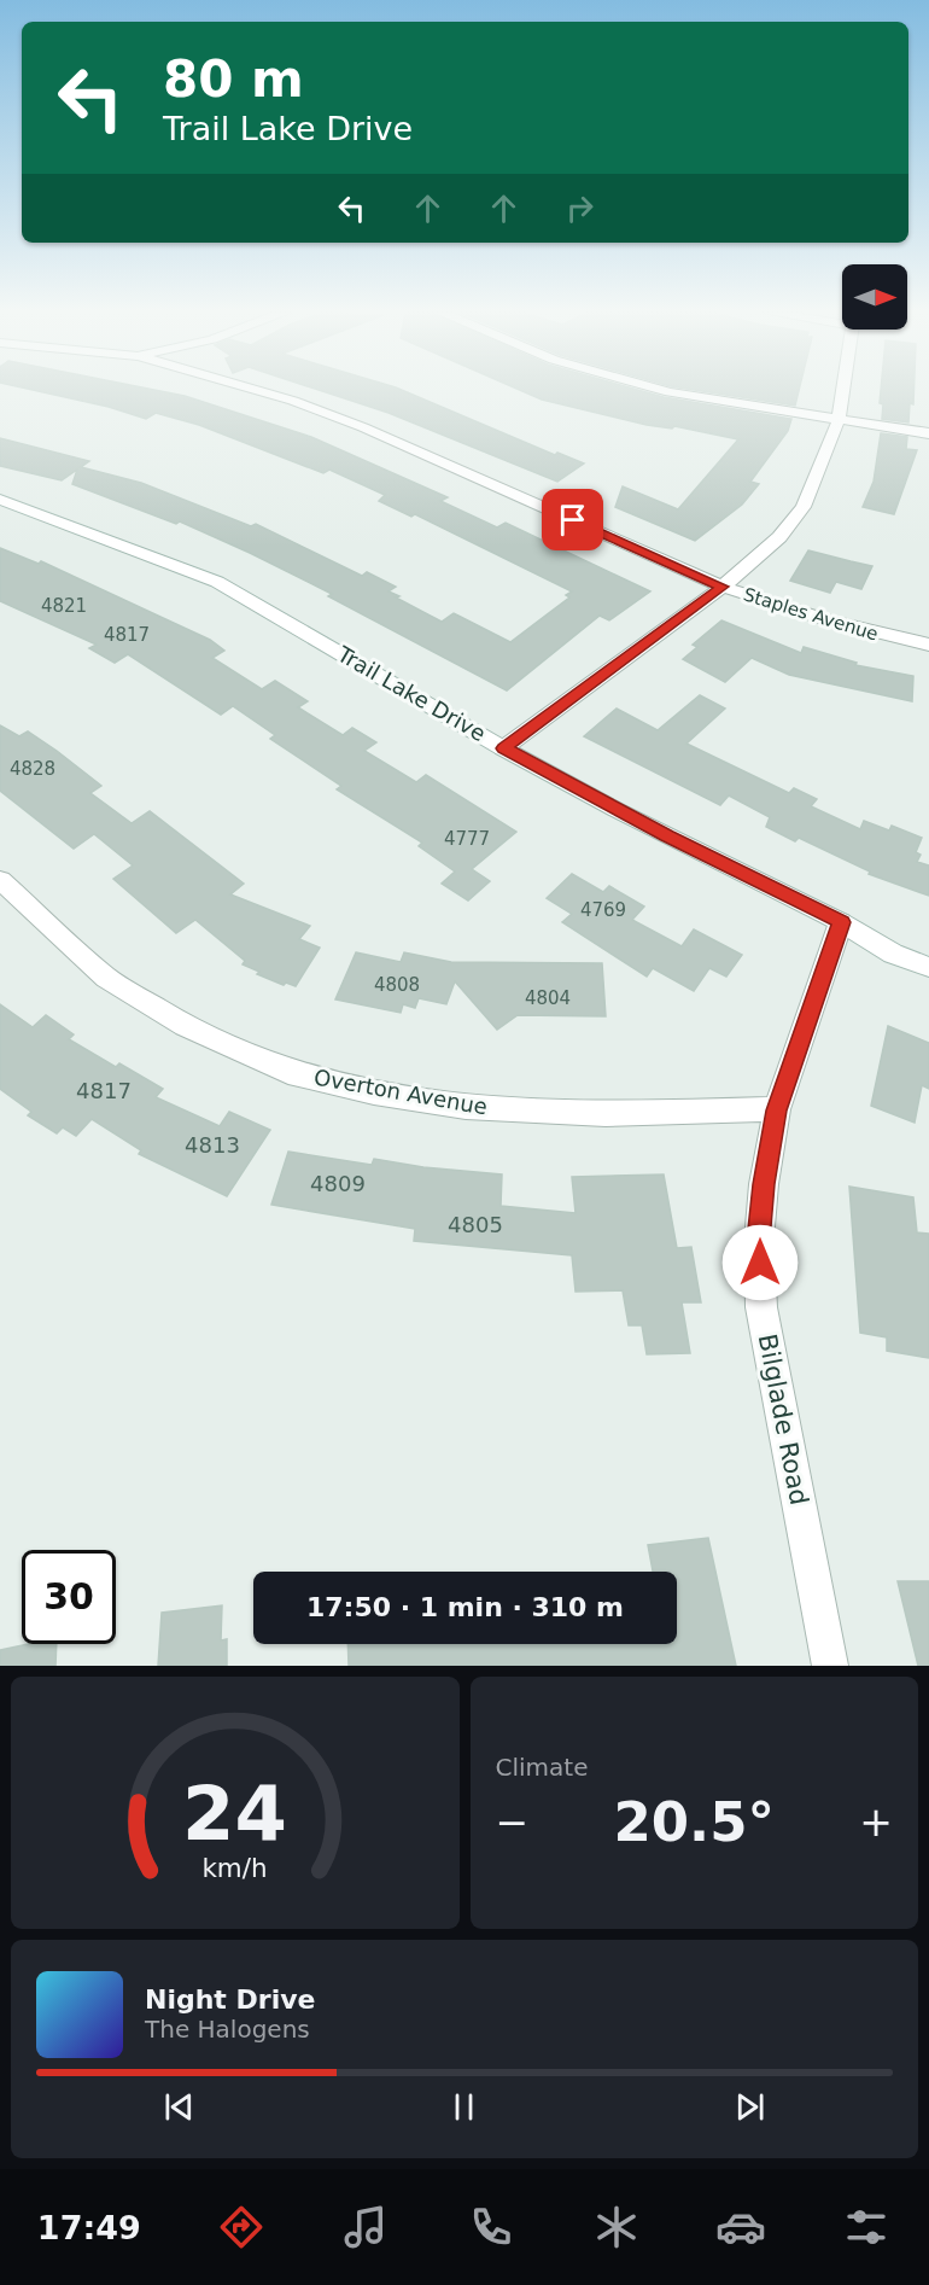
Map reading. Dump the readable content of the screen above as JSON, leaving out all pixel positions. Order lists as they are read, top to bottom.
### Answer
{
  "streets": {
    "street": [
      "Staples Avenue",
      "Trail Lake Drive",
      "Overton Avenue",
      "Bilglade Road"
    ]
  },
  "crossings": [
    ["Trail Lake Drive", "Bilglade Road"],
    ["Overton Avenue", "Bilglade Road"]
  ],
  "house_numbers": [
    "4821",
    "4817",
    "4828",
    "4777",
    "4769",
    "4808",
    "4804",
    "4817",
    "4813",
    "4809",
    "4805"
  ],
  "north": "right",
  "page": {
    "turn": ["80 m", "Trail Lake Drive"],
    "limit": "30",
    "trip": "17:50 · 1 min · 310 m",
    "tile": "Climate",
    "heat": ["−", "20.5°", "+"],
    "song": ["Night Drive", "The Halogens"],
    "tabs": "17:49",
    "gauge": ["24", "km/h"]
  }
}
